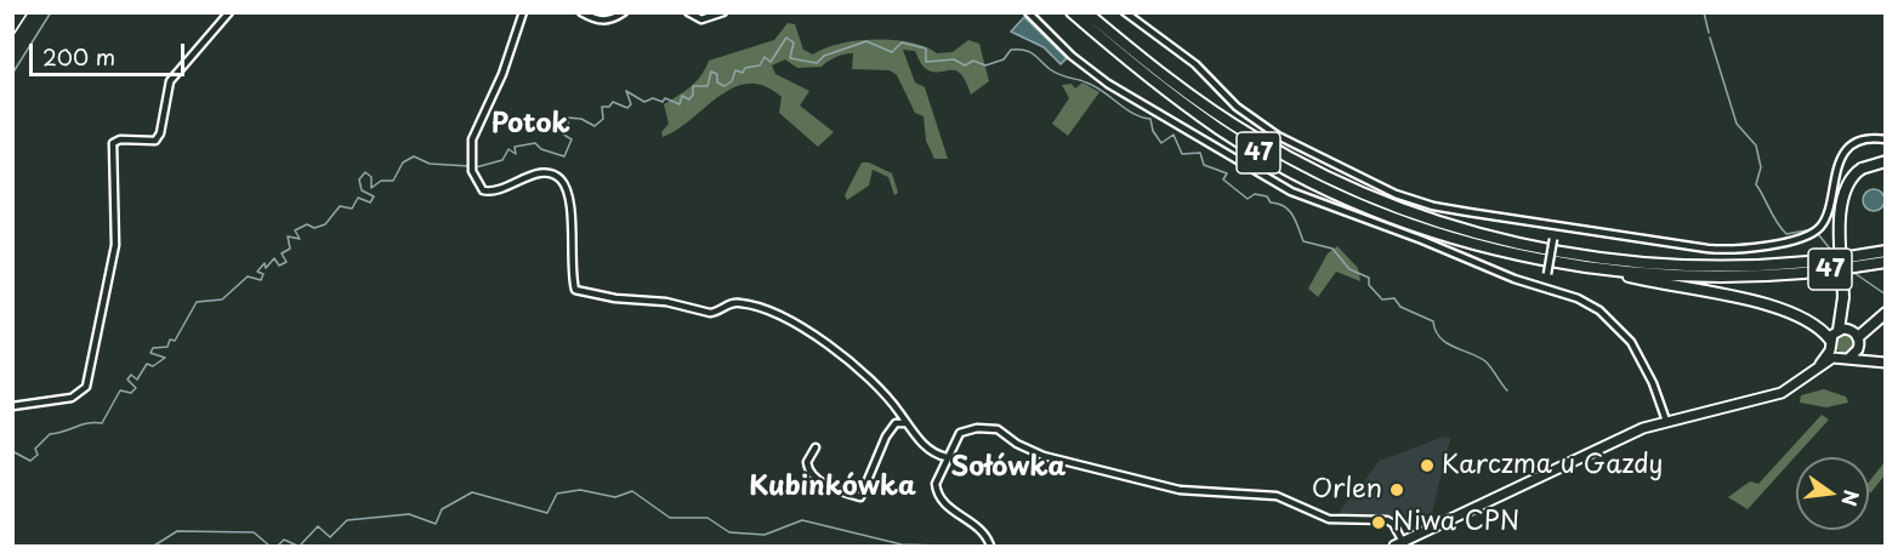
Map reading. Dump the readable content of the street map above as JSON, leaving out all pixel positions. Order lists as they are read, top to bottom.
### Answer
{
  "streets": {
    "main road": ["47"]
  },
  "districts": ["Potok", "Sołówka", "Kubinkówka"],
  "places": ["Karczma u Gazdy", "Orlen", "Niwa CPN"],
  "scale_bar": "200 m",
  "north": "right"
}
